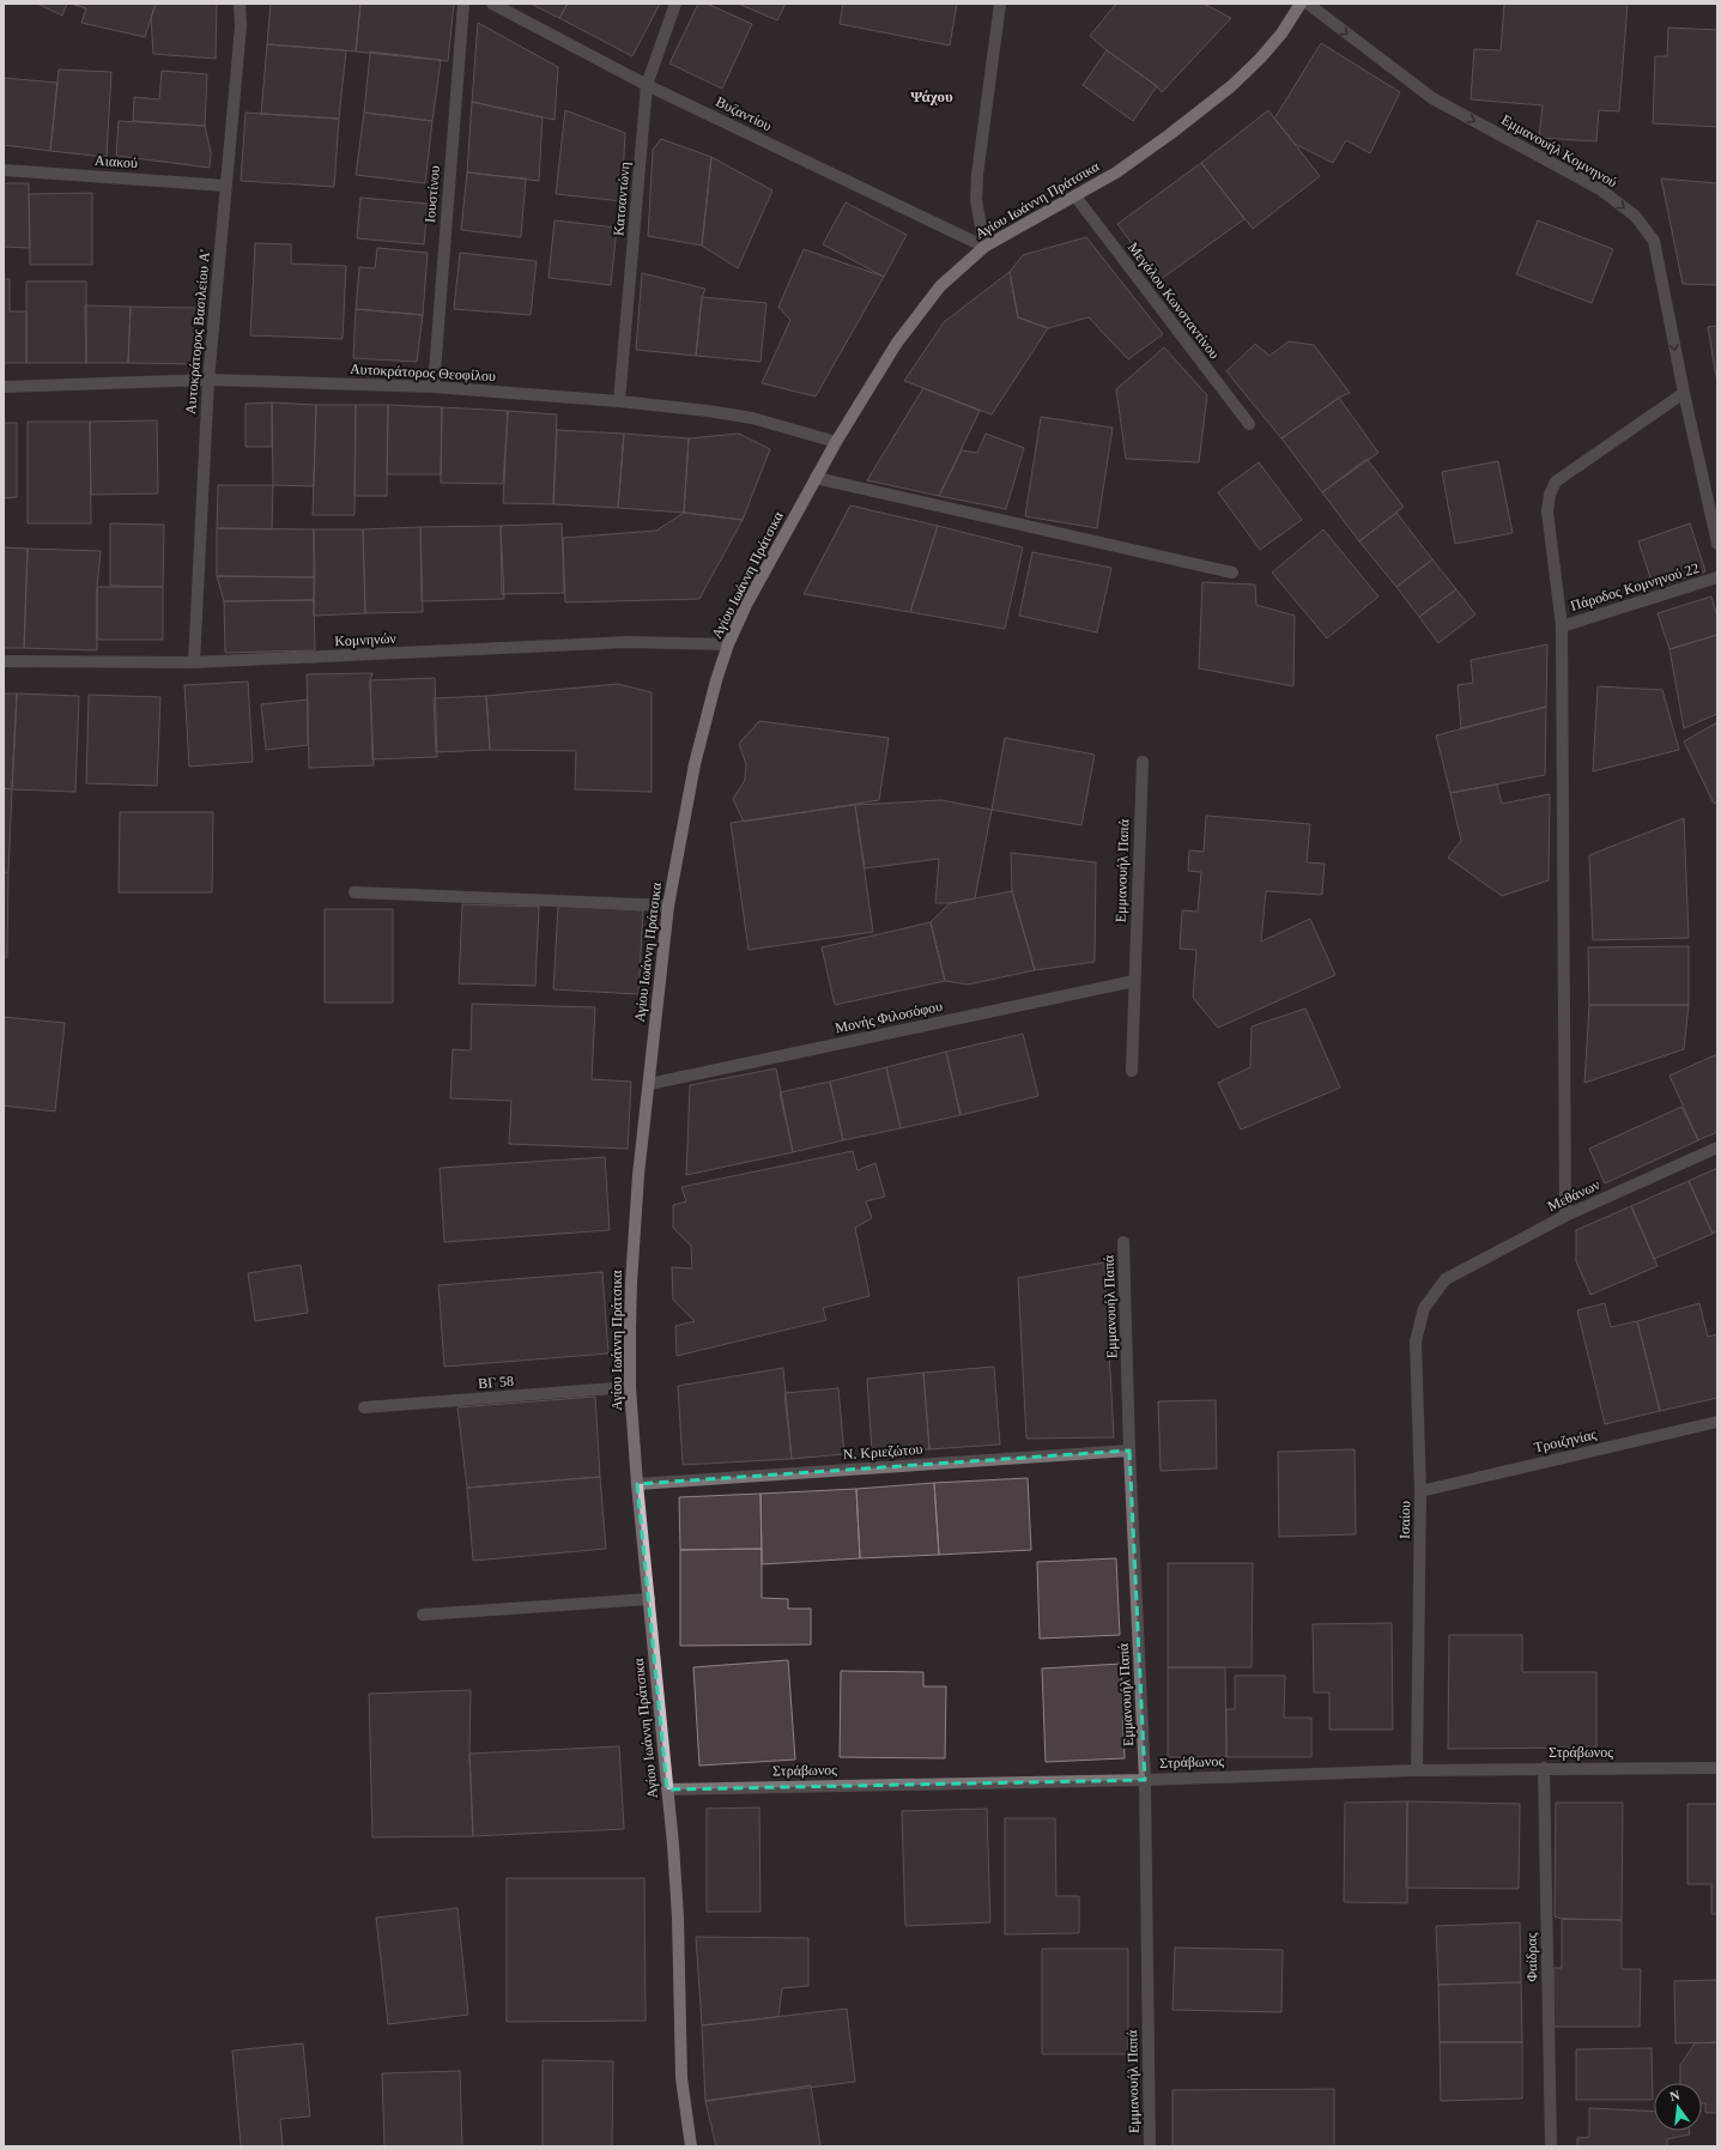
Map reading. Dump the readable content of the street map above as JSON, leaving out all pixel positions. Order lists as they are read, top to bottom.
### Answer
{
  "streets": {
    "main road": ["Αγίου Ιωάννη Πράτσικα"],
    "street": [
      "Βυζαντίου",
      "Εμμανουήλ Κομνηνού",
      "Αιακού",
      "Ιουστίνου",
      "Κατσαντώνη",
      "Μεγάλου Κωνσταντίνου",
      "Αυτοκράτορος Βασιλείου A'",
      "Αυτοκράτορος Θεοφίλου",
      "Πάροδος Κομνηνού 22",
      "Κομνηνών",
      "Εμμανουήλ Παπά",
      "Μονής Φιλοσόφου",
      "Μεθάνων",
      "ΒΓ 58",
      "Τροιζηνίας",
      "Ν. Κριεζώτου",
      "Ισαίου",
      "Στράβωνος",
      "Φαίδρας"
    ]
  },
  "crossings": [
    ["Βυζαντίου", "Κατσαντώνη"],
    ["Βυζαντίου", "Αγίου Ιωάννη Πράτσικα"],
    ["Αιακού", "Αυτοκράτορος Βασιλείου A'"],
    ["Ιουστίνου", "Αυτοκράτορος Θεοφίλου"],
    ["Κατσαντώνη", "Αυτοκράτορος Θεοφίλου"],
    ["Αγίου Ιωάννη Πράτσικα", "Μεγάλου Κωνσταντίνου"],
    ["Αγίου Ιωάννη Πράτσικα", "Αυτοκράτορος Θεοφίλου"],
    ["Αγίου Ιωάννη Πράτσικα", "Κομνηνών"],
    ["Αγίου Ιωάννη Πράτσικα", "Μονής Φιλοσόφου"],
    ["Αγίου Ιωάννη Πράτσικα", "ΒΓ 58"],
    ["Αγίου Ιωάννη Πράτσικα", "Ν. Κριεζώτου"],
    ["Αγίου Ιωάννη Πράτσικα", "Στράβωνος"],
    ["Αυτοκράτορος Βασιλείου A'", "Αυτοκράτορος Θεοφίλου"],
    ["Αυτοκράτορος Βασιλείου A'", "Κομνηνών"],
    ["Εμμανουήλ Παπά", "Μονής Φιλοσόφου"],
    ["Εμμανουήλ Παπά", "Ν. Κριεζώτου"],
    ["Εμμανουήλ Παπά", "Στράβωνος"],
    ["Μεθάνων", "Ισαίου"],
    ["Τροιζηνίας", "Ισαίου"],
    ["Ισαίου", "Στράβωνος"],
    ["Στράβωνος", "Φαίδρας"]
  ],
  "one_way": ["Εμμανουήλ Κομνηνού"],
  "districts": ["Ψάχου"],
  "north": "top"
}
